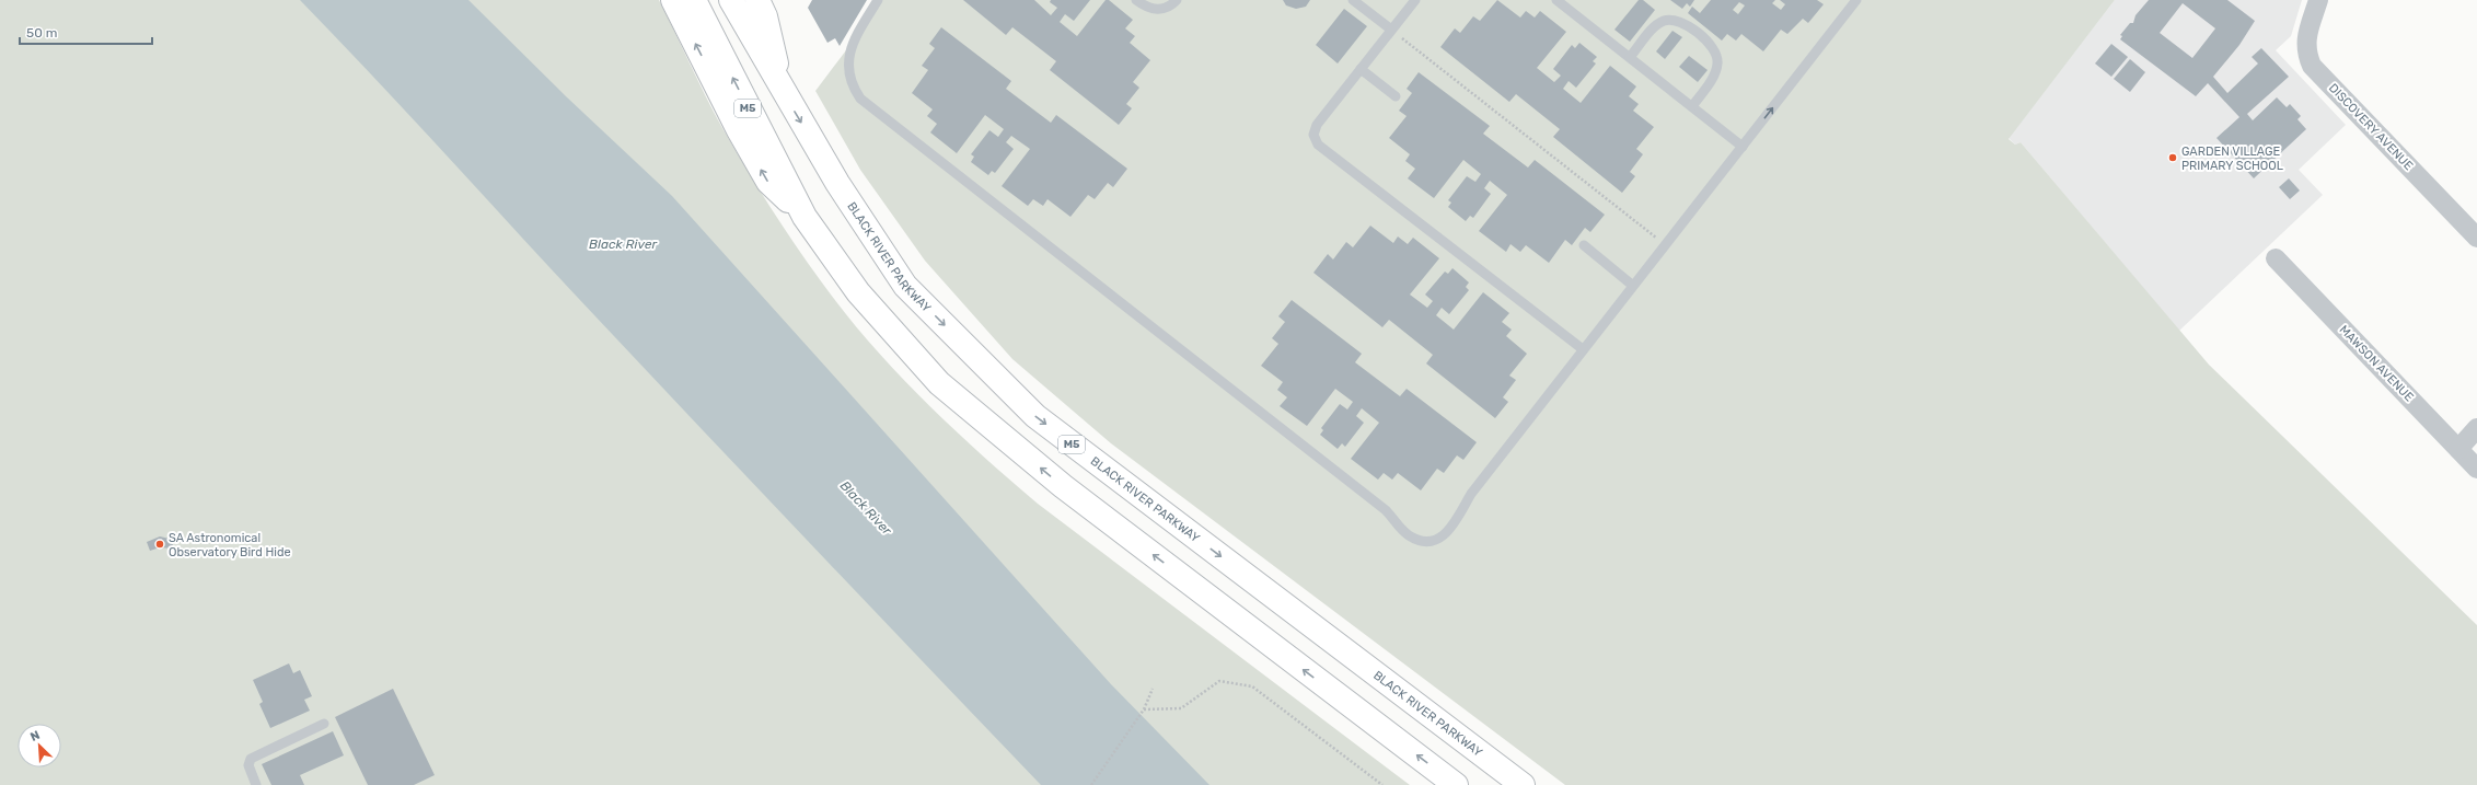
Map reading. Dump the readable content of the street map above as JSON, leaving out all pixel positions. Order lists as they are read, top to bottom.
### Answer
{
  "streets": {
    "highway": ["M5", "BLACK RIVER PARKWAY"],
    "street": ["DISCOVERY AVENUE", "MAWSON AVENUE"]
  },
  "water": ["Black River"],
  "places": ["GARDEN VILLAGE PRIMARY SCHOOL", "SA Astronomical Observatory Bird Hide"],
  "scale_bar": "50 m",
  "north": "top left"
}
